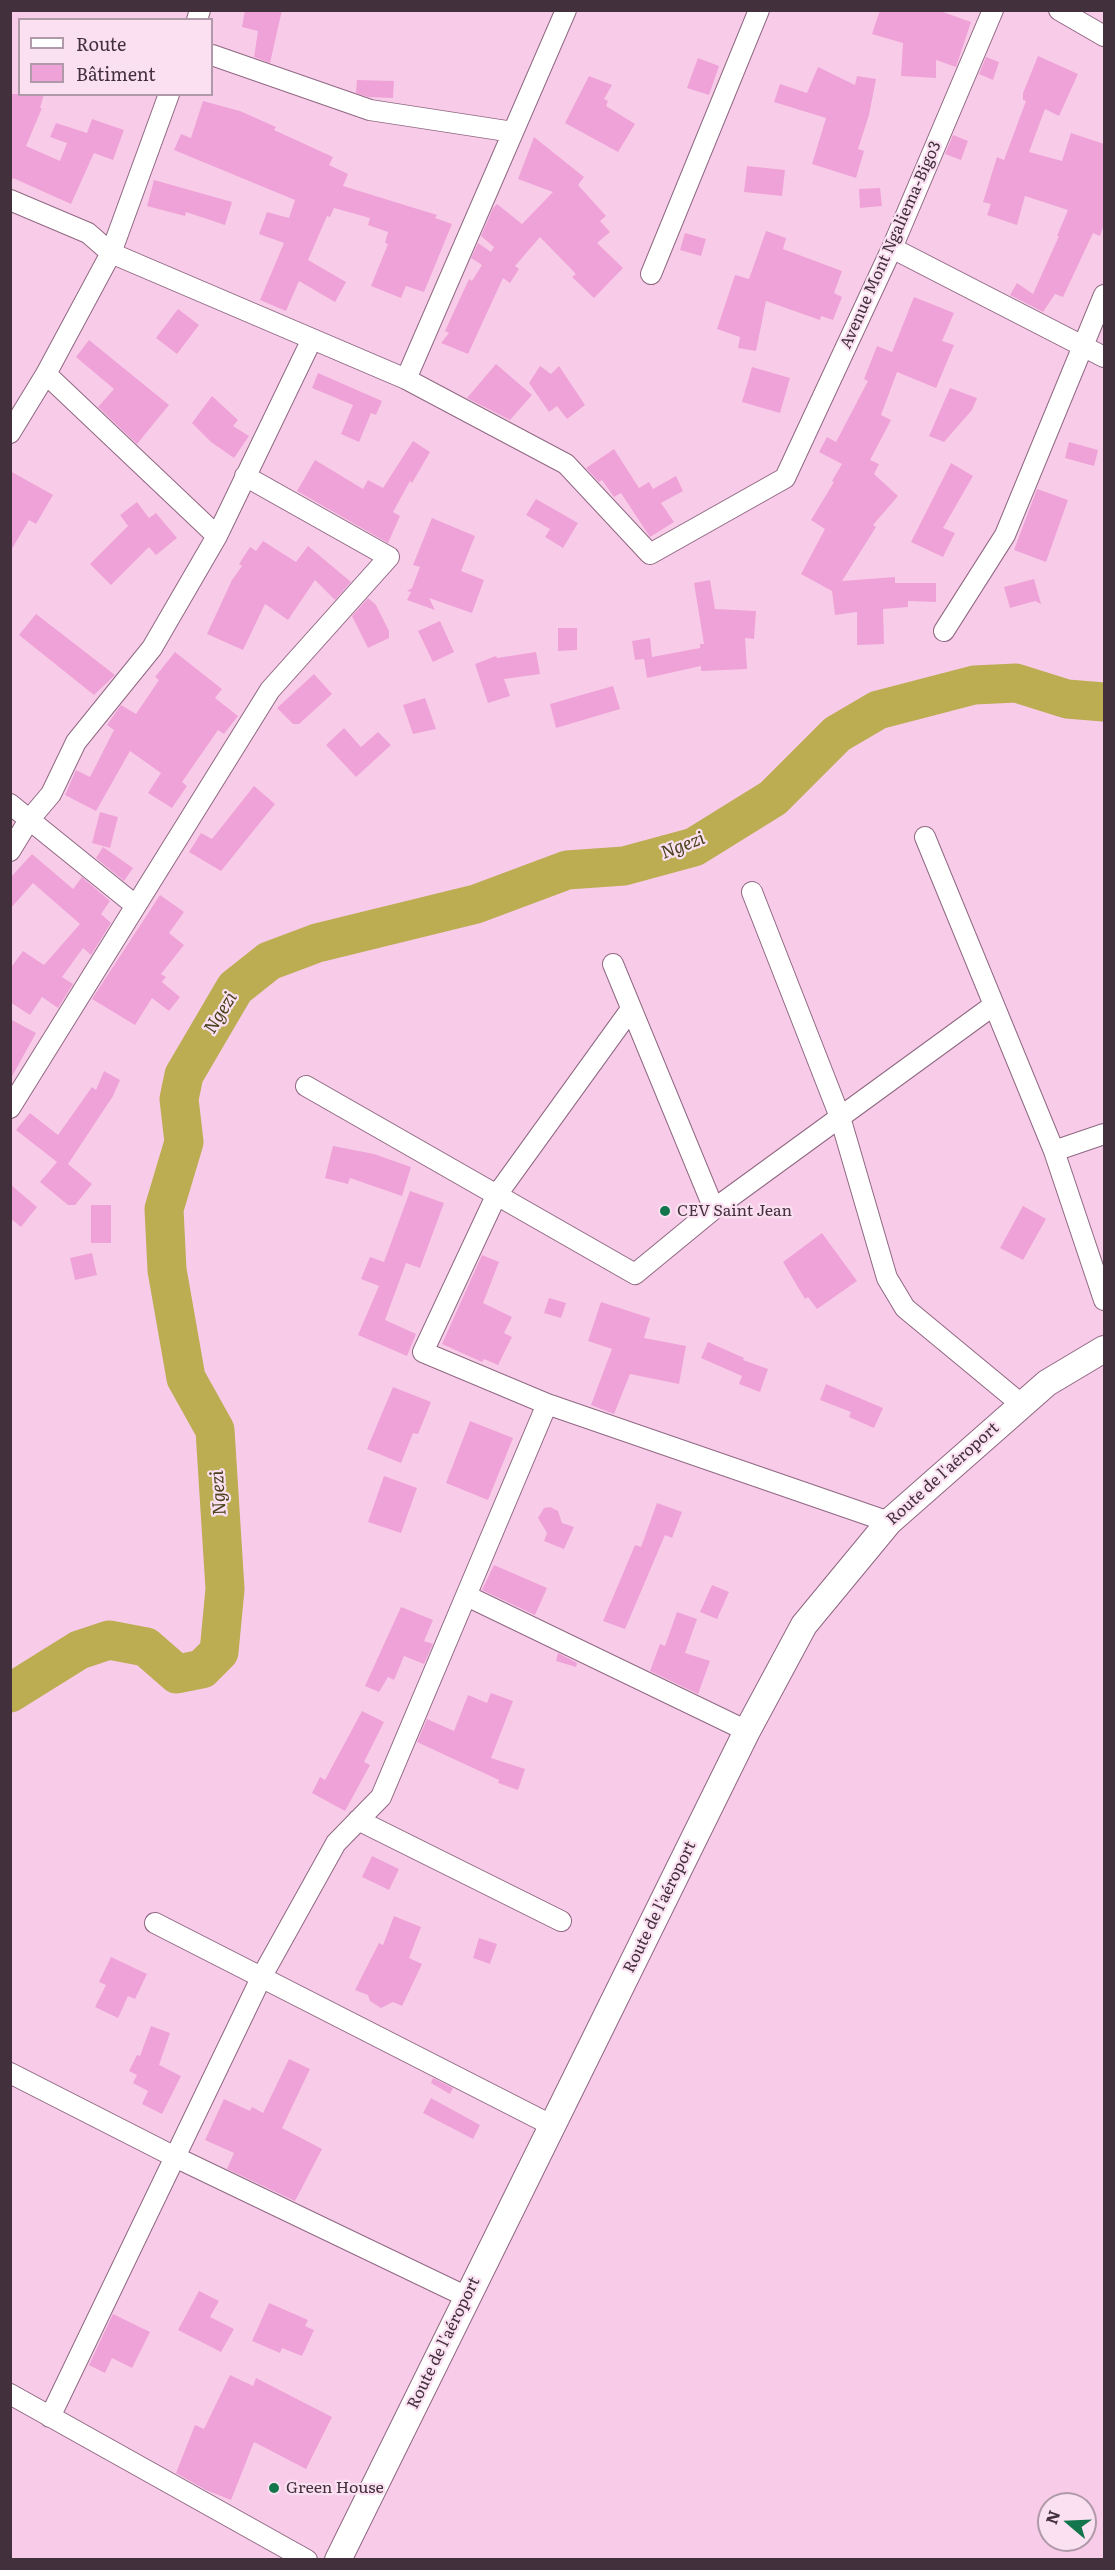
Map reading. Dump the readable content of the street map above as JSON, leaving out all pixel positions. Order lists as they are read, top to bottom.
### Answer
{
  "streets": {
    "street": ["Avenue Mont Ngaliema-Bigo3", "Route de l'aéroport"]
  },
  "water": ["Ngezi"],
  "places": ["CEV Saint Jean", "Green House"],
  "legend": ["Route", "Bâtiment"],
  "north": "left"
}
